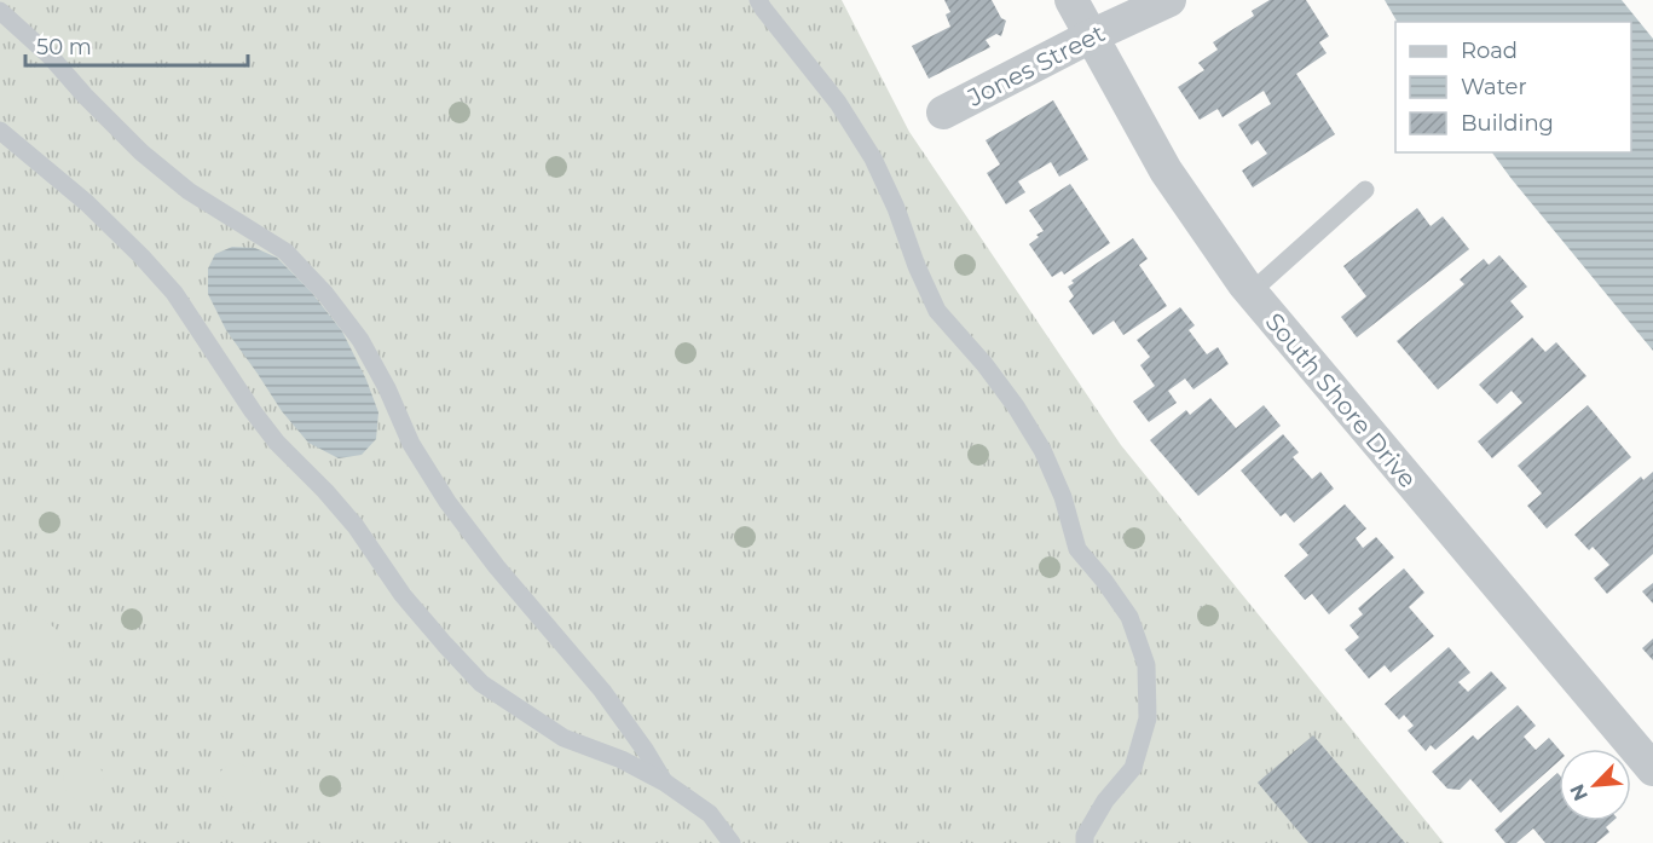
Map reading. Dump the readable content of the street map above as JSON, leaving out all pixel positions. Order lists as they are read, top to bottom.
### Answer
{
  "streets": {
    "street": ["Jones Street", "South Shore Drive"]
  },
  "crossings": [
    ["Jones Street", "South Shore Drive"]
  ],
  "legend": ["Road", "Water", "Building"],
  "scale_bar": "50 m",
  "north": "bottom left"
}
